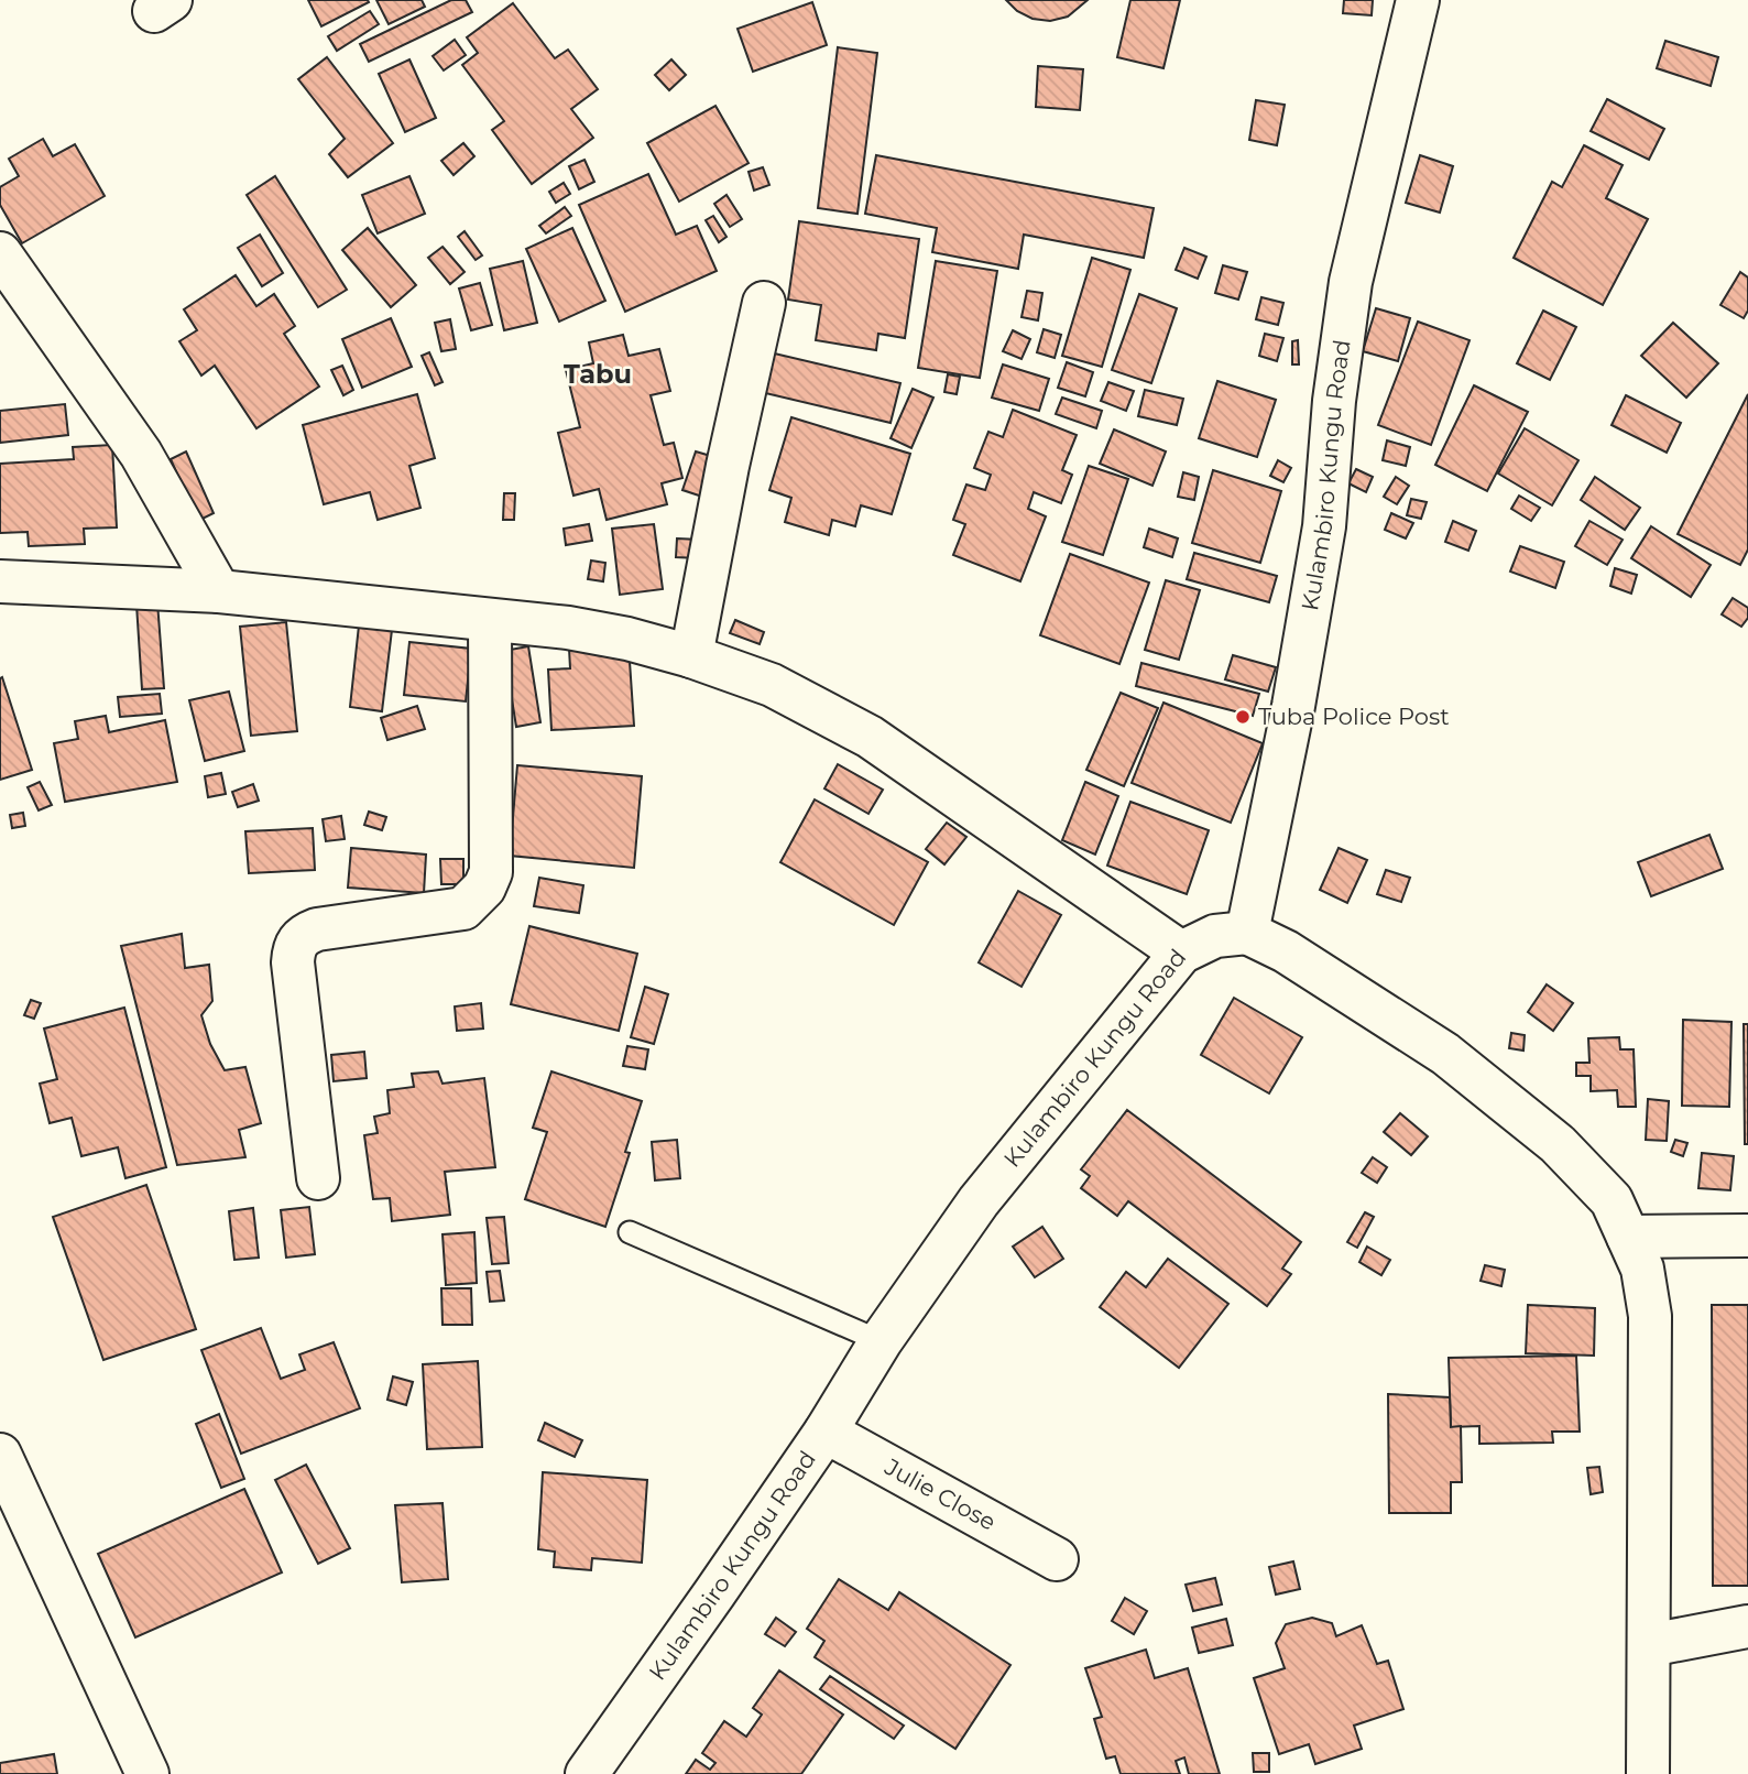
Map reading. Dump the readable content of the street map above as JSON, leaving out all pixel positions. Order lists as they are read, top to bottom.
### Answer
{
  "streets": {
    "street": ["Kulambiro Kungu Road", "Julie Close"]
  },
  "crossings": [
    ["Kulambiro Kungu Road", "Julie Close"]
  ],
  "districts": ["Tabu"],
  "places": ["Tuba Police Post"]
}
